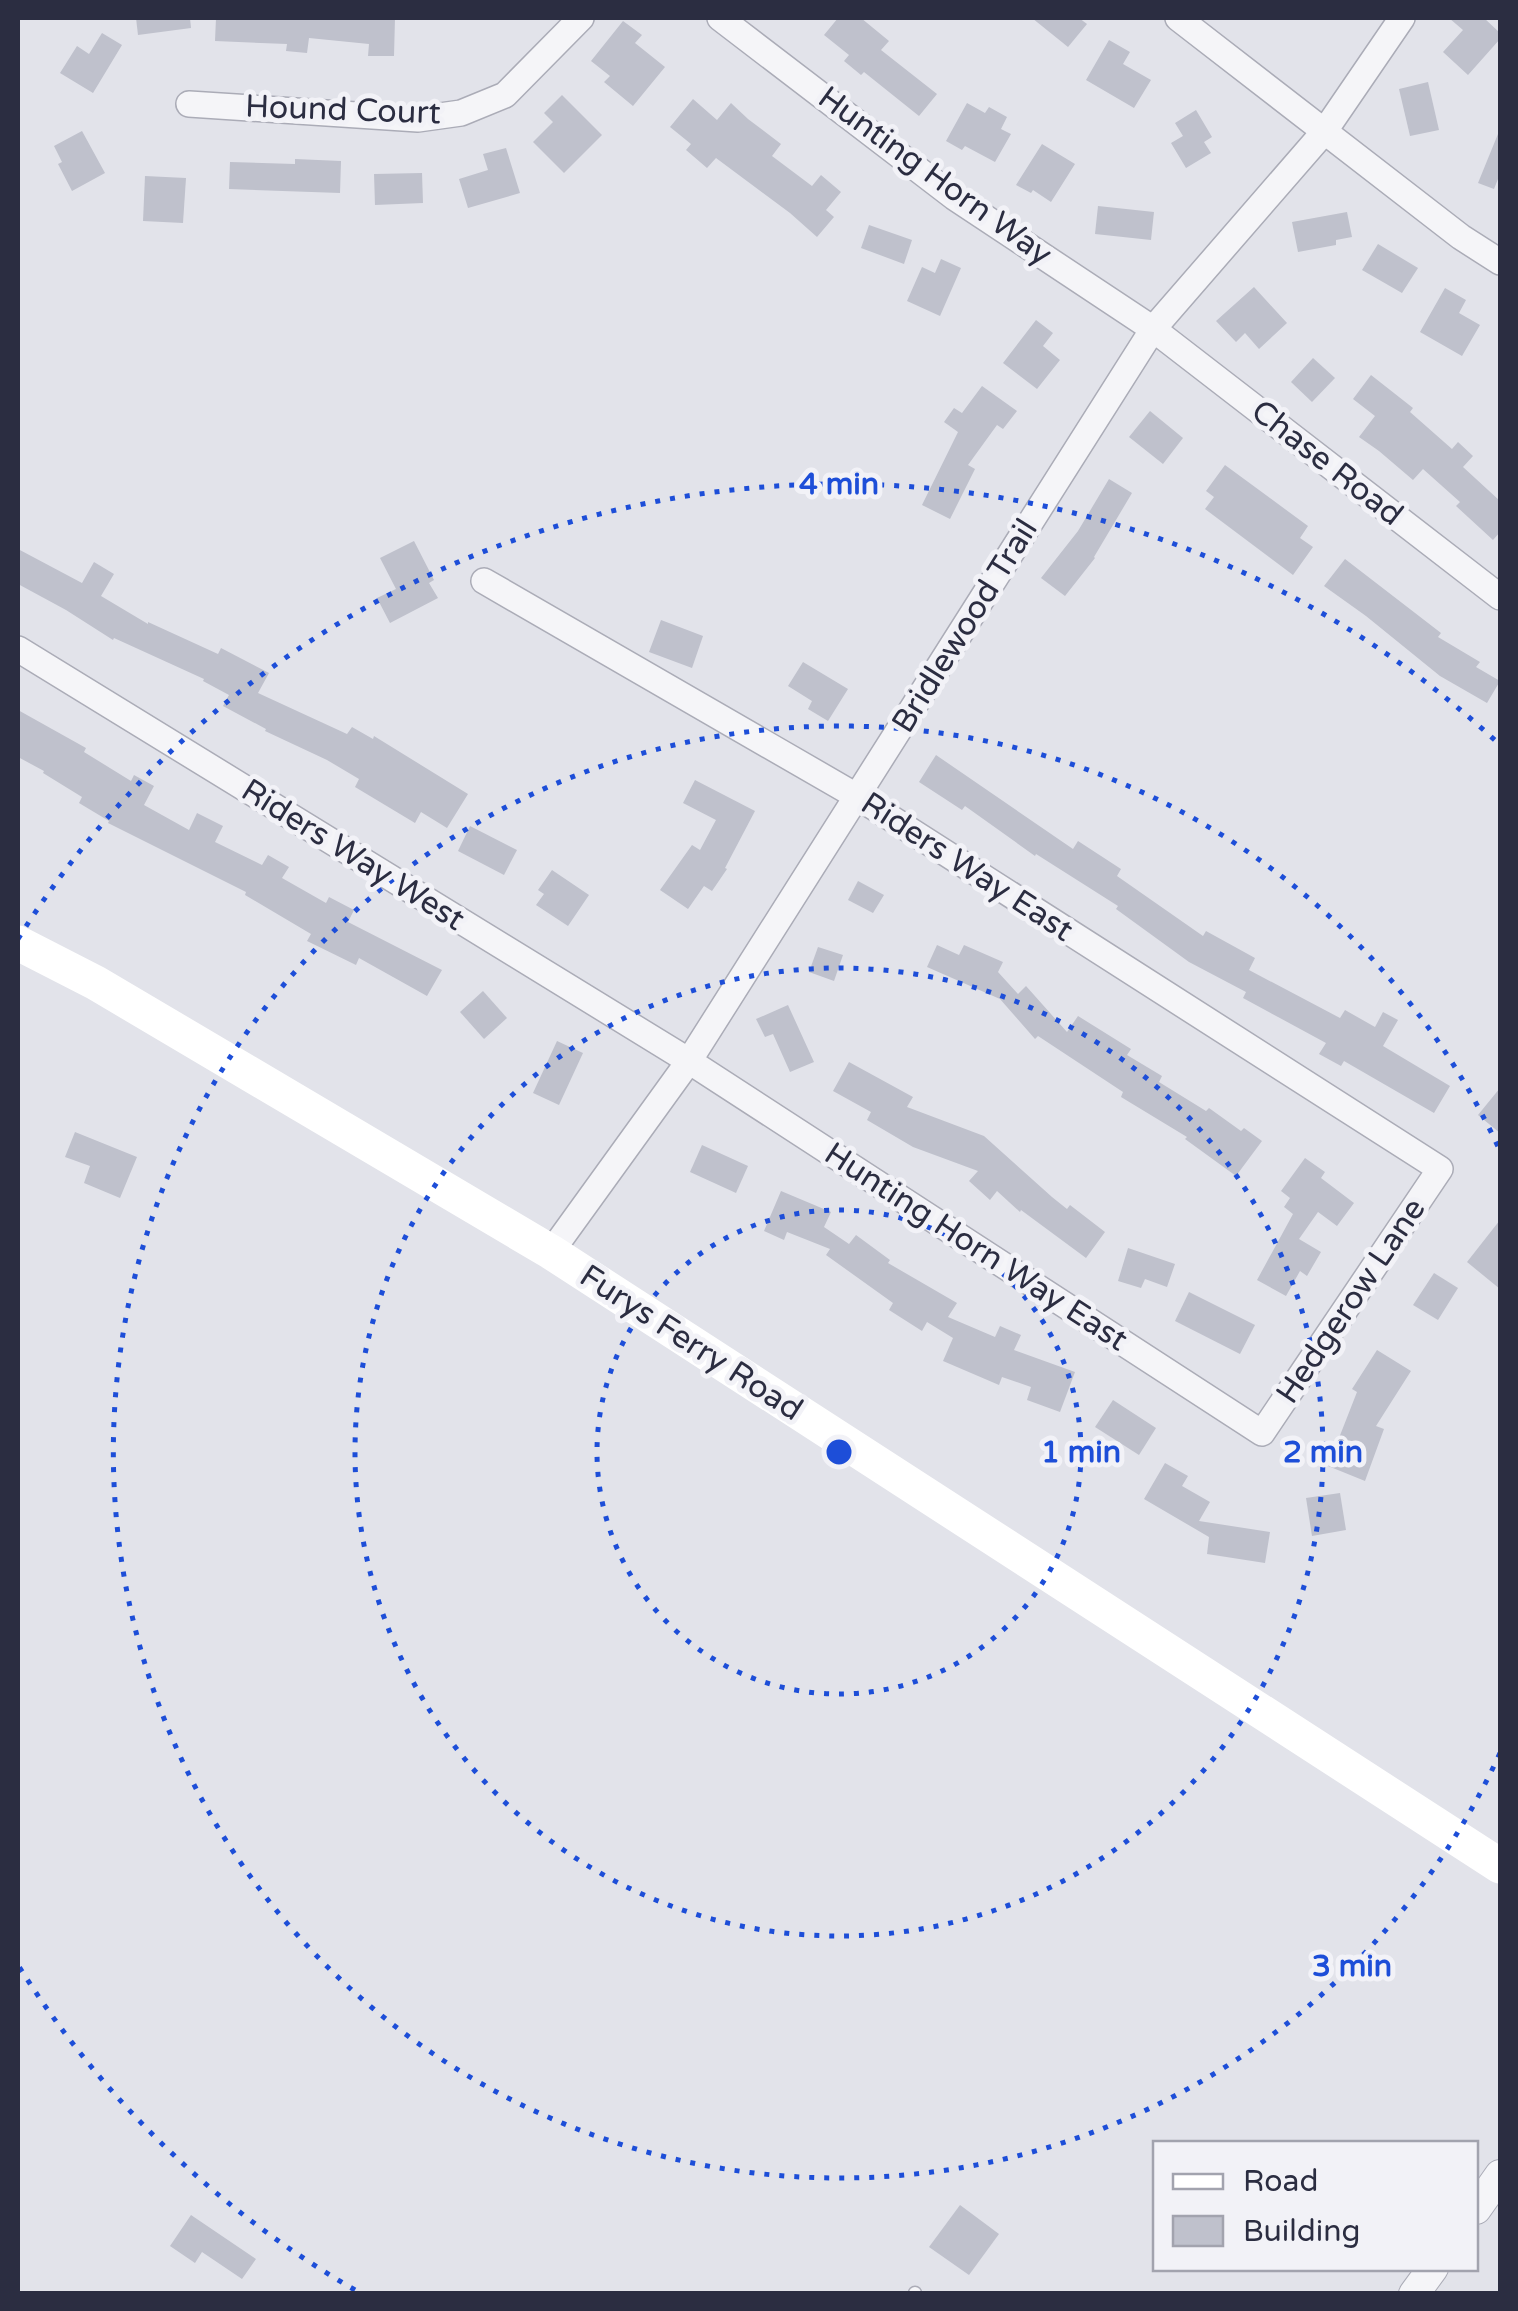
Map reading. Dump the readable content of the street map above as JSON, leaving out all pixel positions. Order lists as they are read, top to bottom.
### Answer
{
  "streets": {
    "main road": ["Furys Ferry Road"],
    "street": [
      "Hound Court",
      "Hunting Horn Way",
      "Chase Road",
      "Bridlewood Trail",
      "Riders Way West",
      "Riders Way East",
      "Hunting Horn Way East",
      "Hedgerow Lane"
    ]
  },
  "crossings": [
    ["Hunting Horn Way", "Chase Road"],
    ["Hunting Horn Way", "Bridlewood Trail"],
    ["Chase Road", "Bridlewood Trail"],
    ["Bridlewood Trail", "Riders Way West"],
    ["Bridlewood Trail", "Riders Way East"],
    ["Bridlewood Trail", "Hunting Horn Way East"],
    ["Bridlewood Trail", "Furys Ferry Road"],
    ["Riders Way West", "Hunting Horn Way East"],
    ["Riders Way East", "Hedgerow Lane"],
    ["Hunting Horn Way East", "Hedgerow Lane"]
  ],
  "legend": ["Road", "Building"],
  "rings": [
    "4 min",
    "1 min",
    "2 min",
    "3 min"
  ]
}
